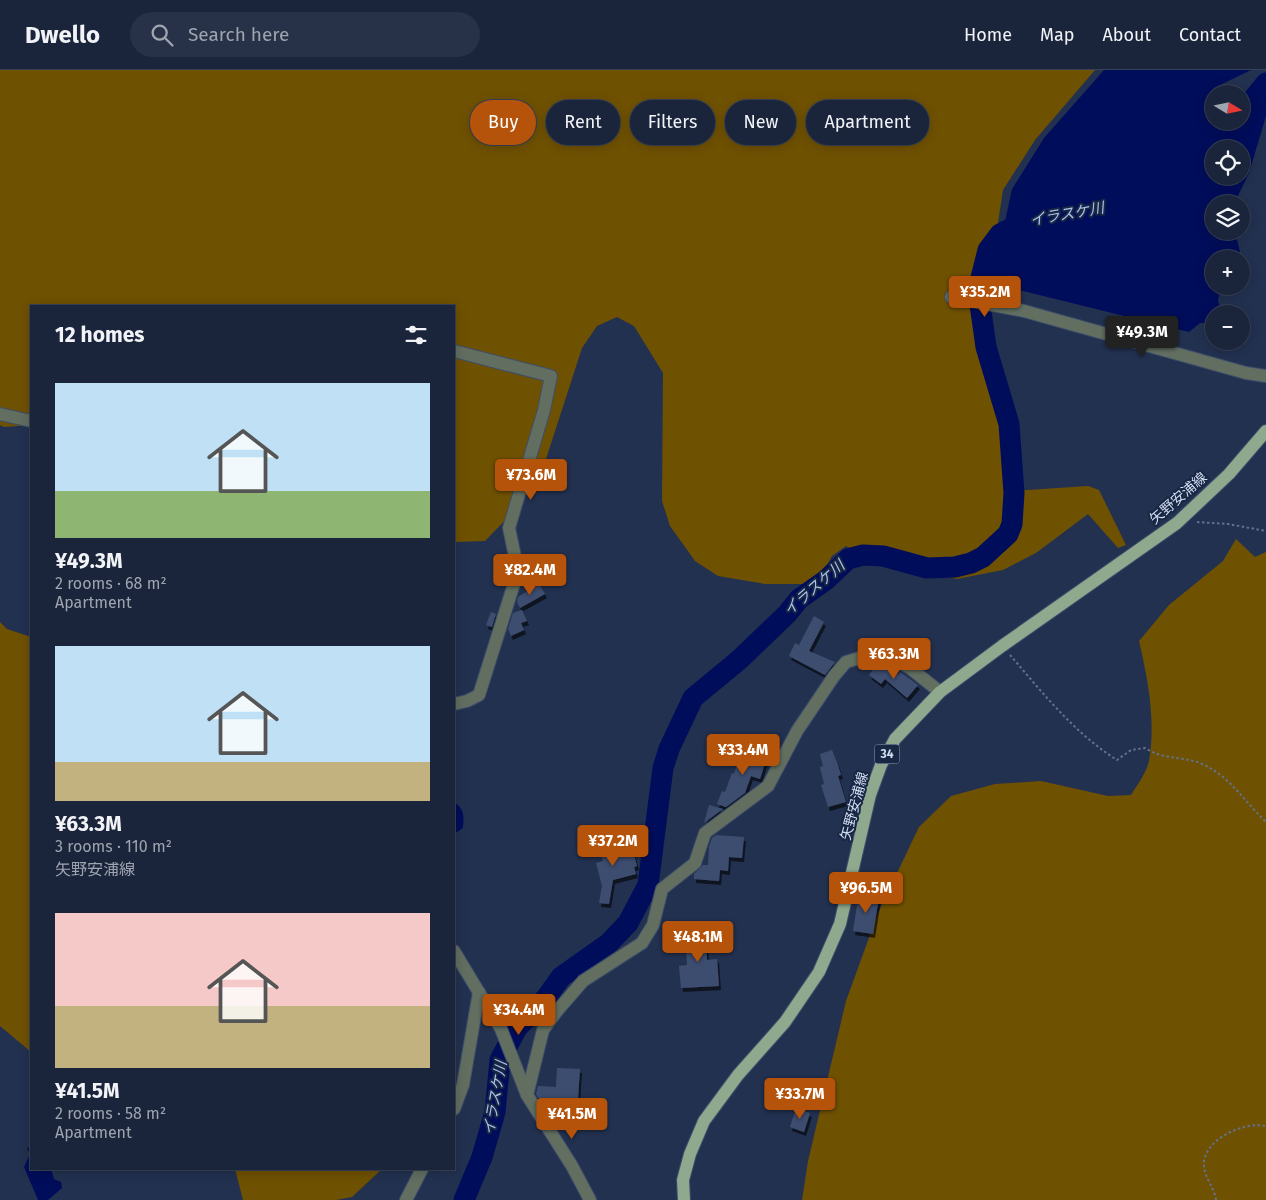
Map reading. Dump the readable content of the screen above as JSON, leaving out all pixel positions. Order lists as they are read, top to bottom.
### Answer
{
  "streets": {
    "main road": ["矢野安浦線", "34"]
  },
  "water": ["イラスケ川"],
  "north": "right",
  "page": {
    "header": "Dwello",
    "search": "Search here",
    "nav": [
      "Home",
      "Map",
      "About",
      "Contact"
    ],
    "map_buttons": ["+", "−"],
    "chip": [
      "Buy",
      "Rent",
      "Filters",
      "New",
      "Apartment"
    ],
    "price": [
      "¥35.2M",
      "¥49.3M",
      "¥73.6M",
      "¥82.4M",
      "¥63.3M",
      "¥33.4M",
      "¥37.2M",
      "¥96.5M",
      "¥48.1M",
      "¥34.4M",
      "¥33.7M",
      "¥41.5M"
    ],
    "heading": "12 homes",
    "list": [
      {
        "name": "¥49.3M",
        "note": "2 rooms · 68 m² · Apartment"
      },
      {
        "name": "¥63.3M",
        "note": "3 rooms · 110 m² · 矢野安浦線"
      },
      {
        "name": "¥41.5M",
        "note": "2 rooms · 58 m² · Apartment"
      }
    ]
  }
}
